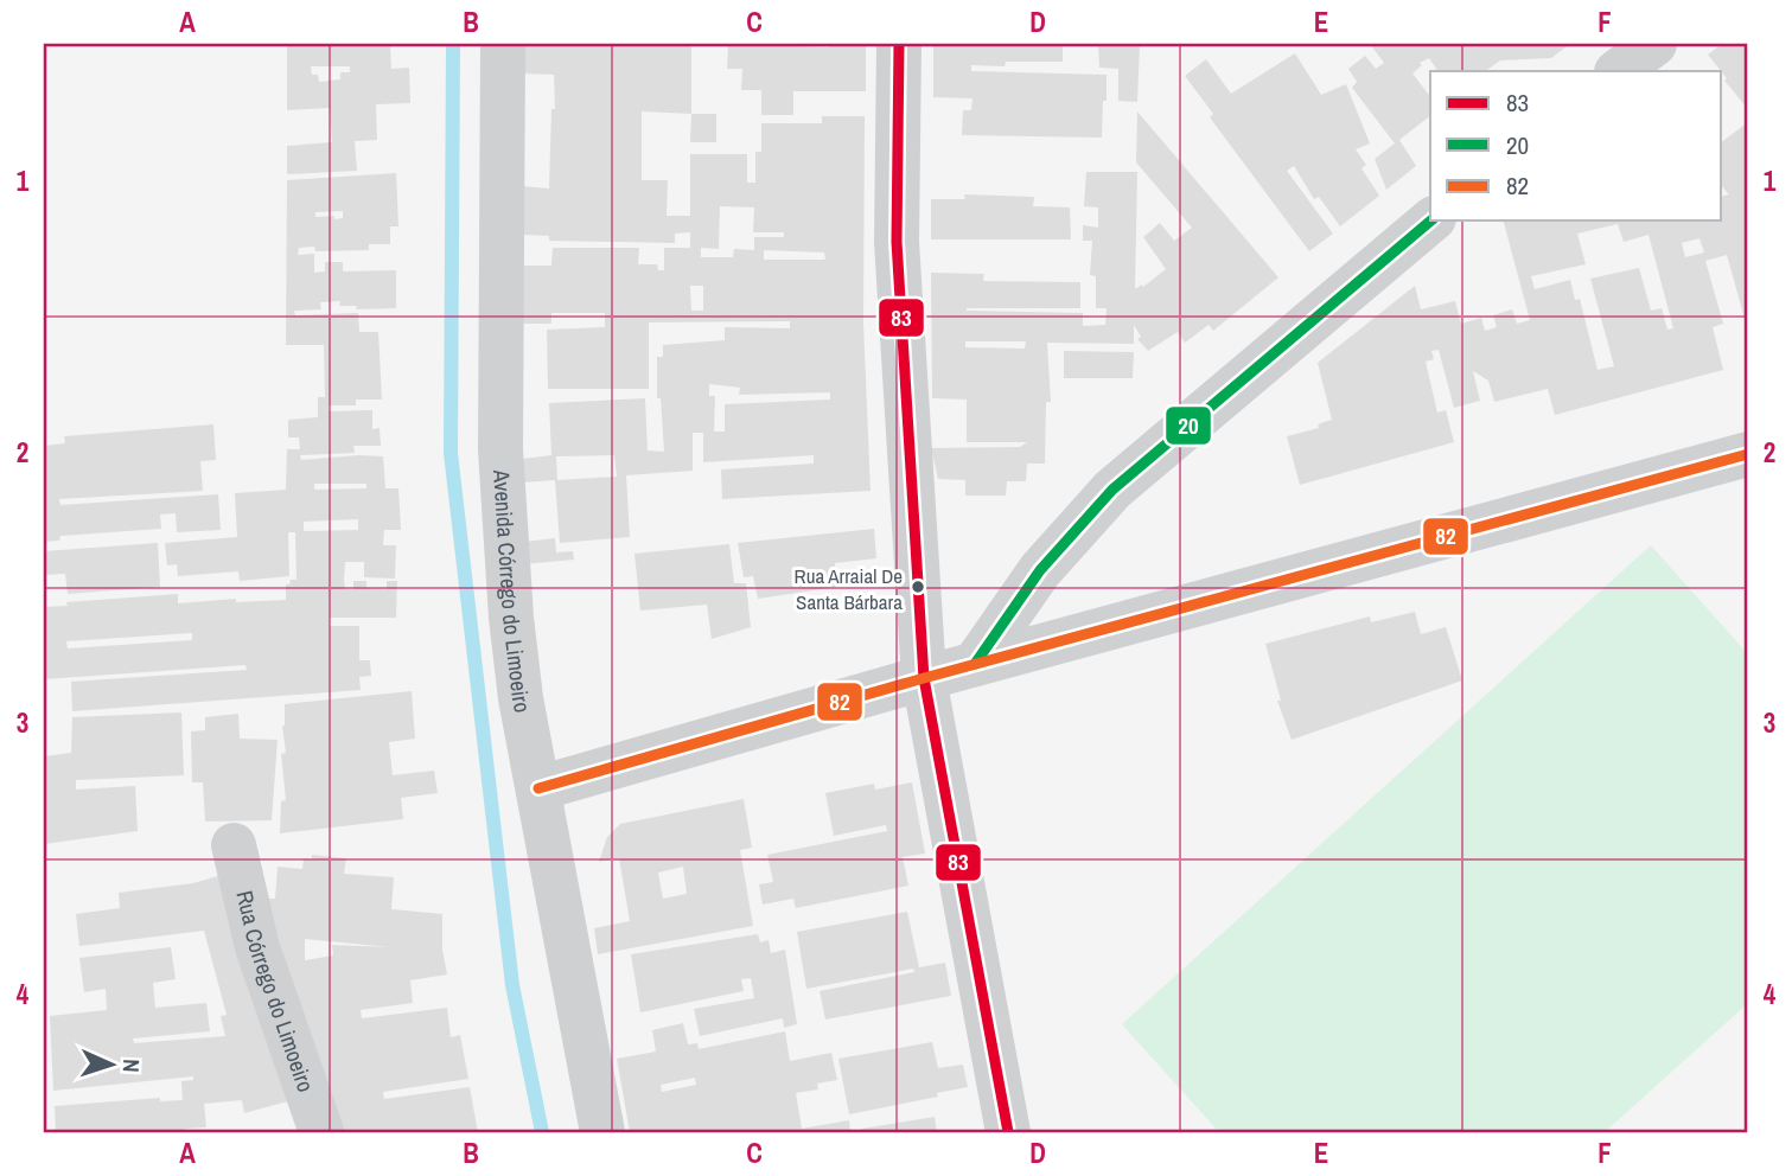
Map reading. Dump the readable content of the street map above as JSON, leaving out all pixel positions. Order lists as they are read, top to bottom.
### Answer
{
  "streets": {
    "street": ["Avenida Córrego do Limoeiro", "Rua Córrego do Limoeiro"]
  },
  "places": ["Rua Arraial De Santa Bárbara"],
  "lines": ["transit line 83", "transit line 20", "transit line 82"],
  "legend": ["83", "20", "82"],
  "north": "right",
  "grid": {
    "columns": [
      "A",
      "B",
      "C",
      "D",
      "E",
      "F"
    ],
    "rows": [
      "1",
      "2",
      "3",
      "4"
    ]
  }
}
